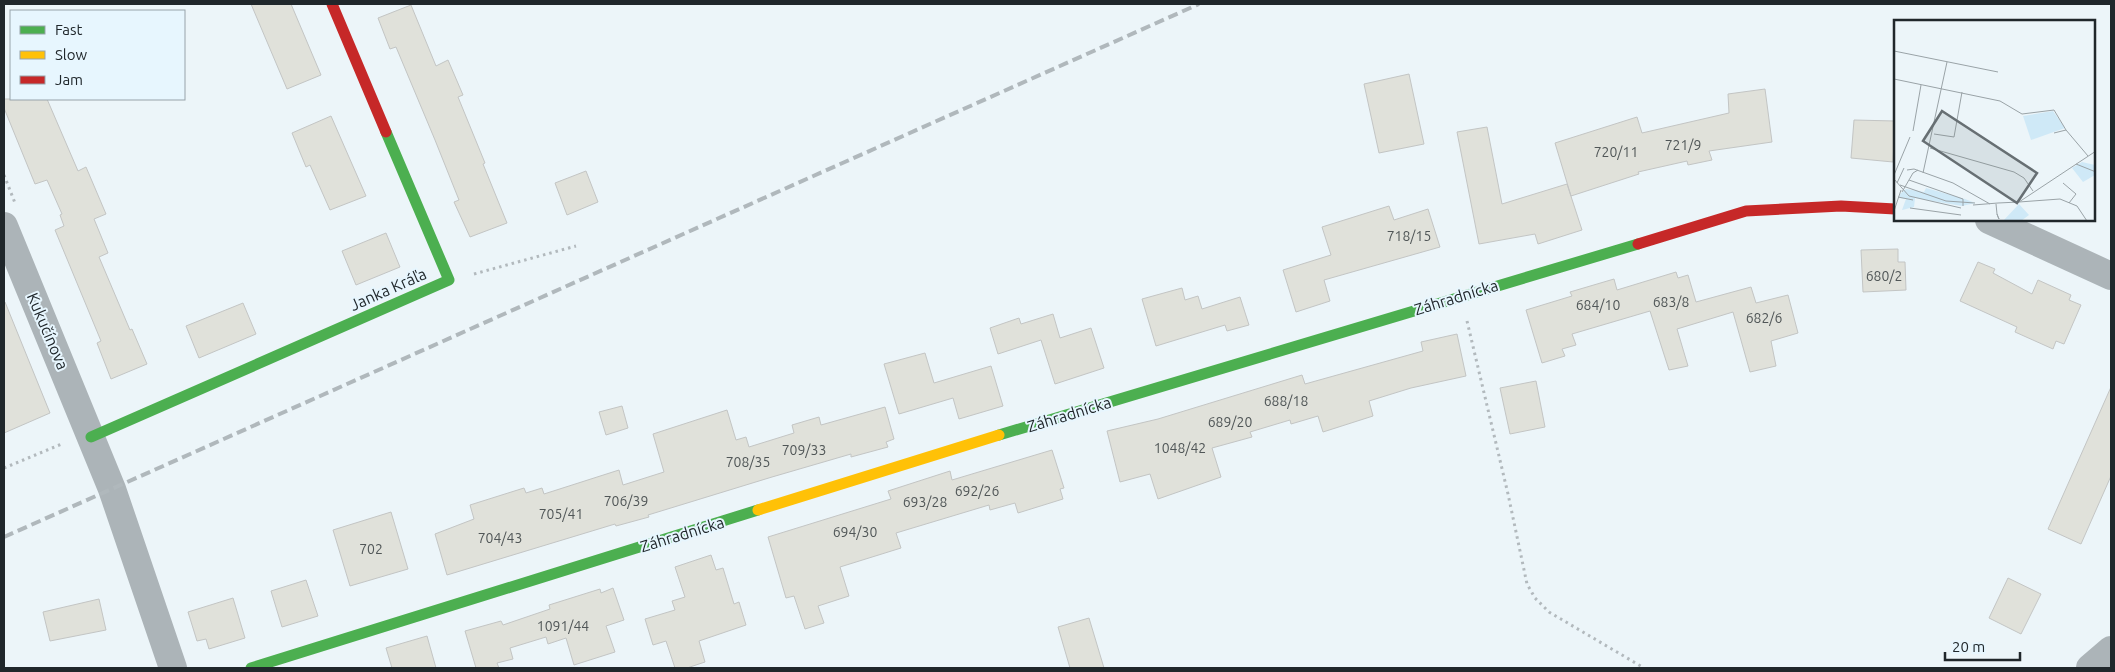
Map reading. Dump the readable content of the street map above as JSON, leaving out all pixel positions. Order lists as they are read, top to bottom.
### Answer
{
  "streets": {
    "street": ["Janka Kráľa", "Záhradnícka", "Kukučínova"]
  },
  "crossings": [
    ["Janka Kráľa", "Kukučínova"]
  ],
  "house_numbers": [
    "721/9",
    "720/11",
    "718/15",
    "680/2",
    "683/8",
    "684/10",
    "682/6",
    "688/18",
    "689/20",
    "1048/42",
    "709/33",
    "708/35",
    "692/26",
    "706/39",
    "693/28",
    "705/41",
    "694/30",
    "704/43",
    "702",
    "1091/44"
  ],
  "legend": ["Fast", "Slow", "Jam"],
  "scale_bar": "20 m"
}
